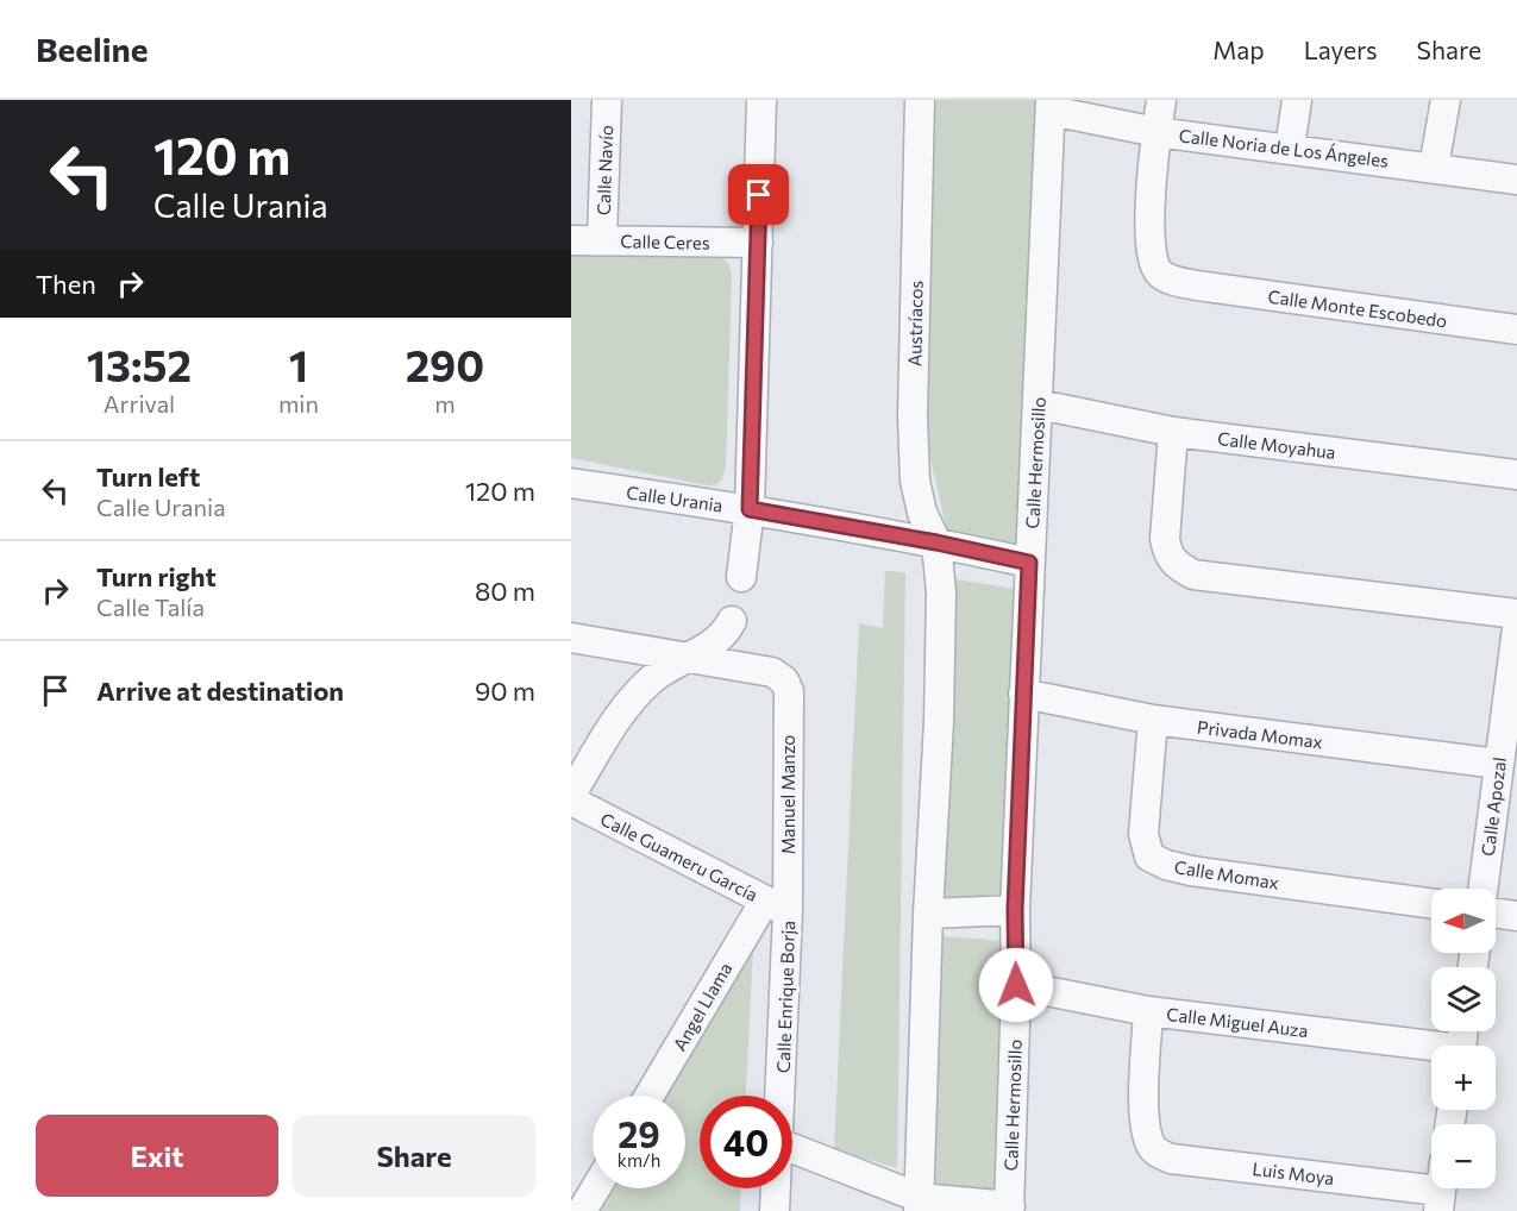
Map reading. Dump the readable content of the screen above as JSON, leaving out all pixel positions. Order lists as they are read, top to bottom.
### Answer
{
  "streets": {
    "street": [
      "Calle Noria de Los Ángeles",
      "Calle Navío",
      "Calle Ceres",
      "Calle Monte Escobedo",
      "Austríacos",
      "Calle Moyahua",
      "Calle Hermosillo",
      "Calle Urania",
      "Privada Momax",
      "Manuel Manzo",
      "Calle Apozal",
      "Calle Guameru García",
      "Calle Momax",
      "Calle Enrique Borja",
      "Angel Llama",
      "Calle Miguel Auza",
      "Luis Moya"
    ]
  },
  "crossings": [
    ["Calle Noria de Los Ángeles", "Calle Monte Escobedo"],
    ["Calle Noria de Los Ángeles", "Calle Hermosillo"],
    ["Calle Navío", "Calle Ceres"],
    ["Austríacos", "Calle Urania"],
    ["Calle Moyahua", "Calle Hermosillo"],
    ["Calle Hermosillo", "Calle Urania"],
    ["Calle Hermosillo", "Privada Momax"],
    ["Calle Hermosillo", "Calle Miguel Auza"],
    ["Privada Momax", "Calle Apozal"],
    ["Privada Momax", "Calle Momax"],
    ["Manuel Manzo", "Calle Guameru García"],
    ["Manuel Manzo", "Calle Enrique Borja"],
    ["Manuel Manzo", "Angel Llama"],
    ["Calle Guameru García", "Calle Enrique Borja"],
    ["Calle Guameru García", "Angel Llama"],
    ["Calle Enrique Borja", "Angel Llama"],
    ["Calle Miguel Auza", "Luis Moya"]
  ],
  "north": "left",
  "page": {
    "header": "Beeline",
    "nav": ["Map", "Layers", "Share"],
    "turn": ["120 m", "Calle Urania"],
    "then": "Then",
    "eta": [
      "13:52",
      "Arrival",
      "1",
      "min",
      "290",
      "m"
    ],
    "list": [
      {
        "name": "Turn left",
        "note": "Calle Urania",
        "value": "120 m"
      },
      {
        "name": "Turn right",
        "note": "Calle Talía",
        "value": "80 m"
      },
      {
        "name": "Arrive at destination",
        "value": "90 m"
      }
    ],
    "map_buttons": ["+", "−"],
    "speed": "29 km/h",
    "limit": "40",
    "buttons": ["Exit", "Share"]
  }
}
